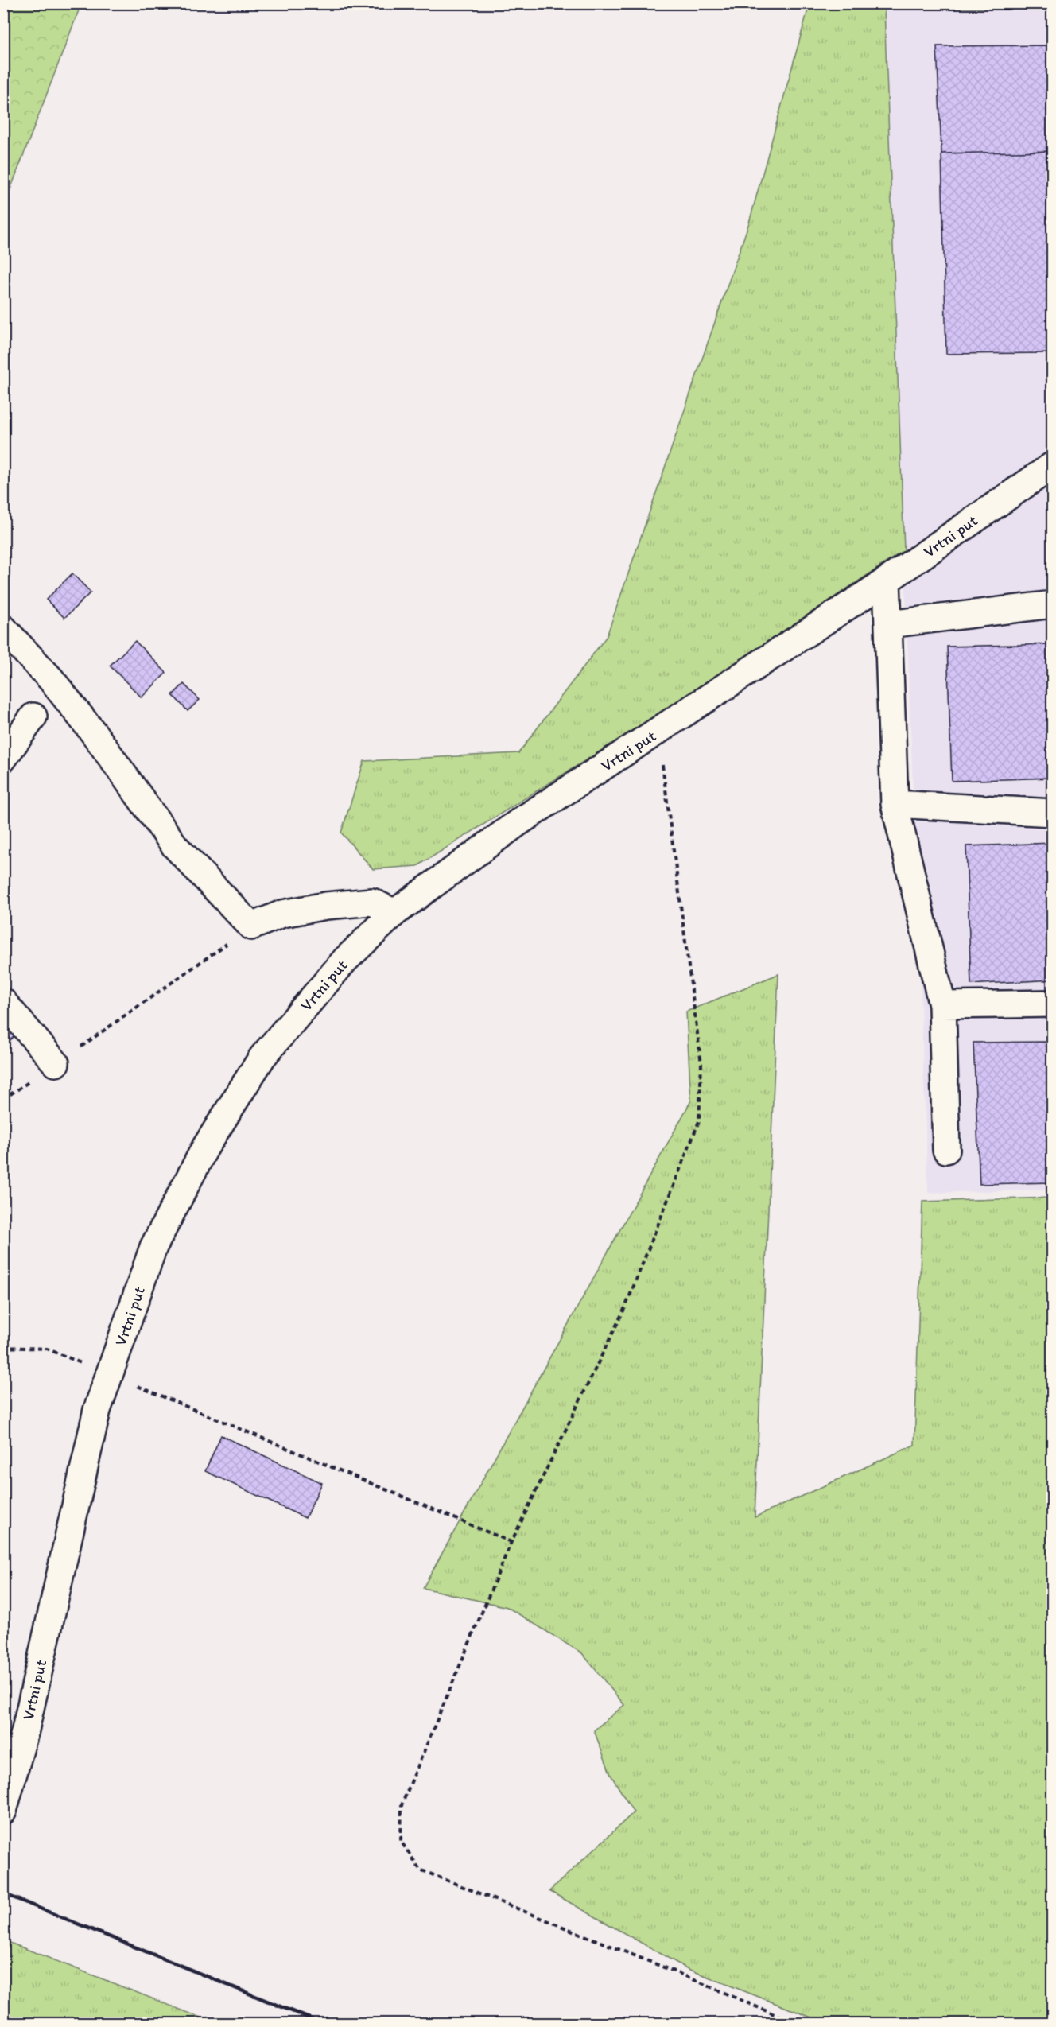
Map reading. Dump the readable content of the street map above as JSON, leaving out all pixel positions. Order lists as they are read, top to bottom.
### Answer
{
  "streets": {
    "street": ["Vrtni put"]
  }
}
